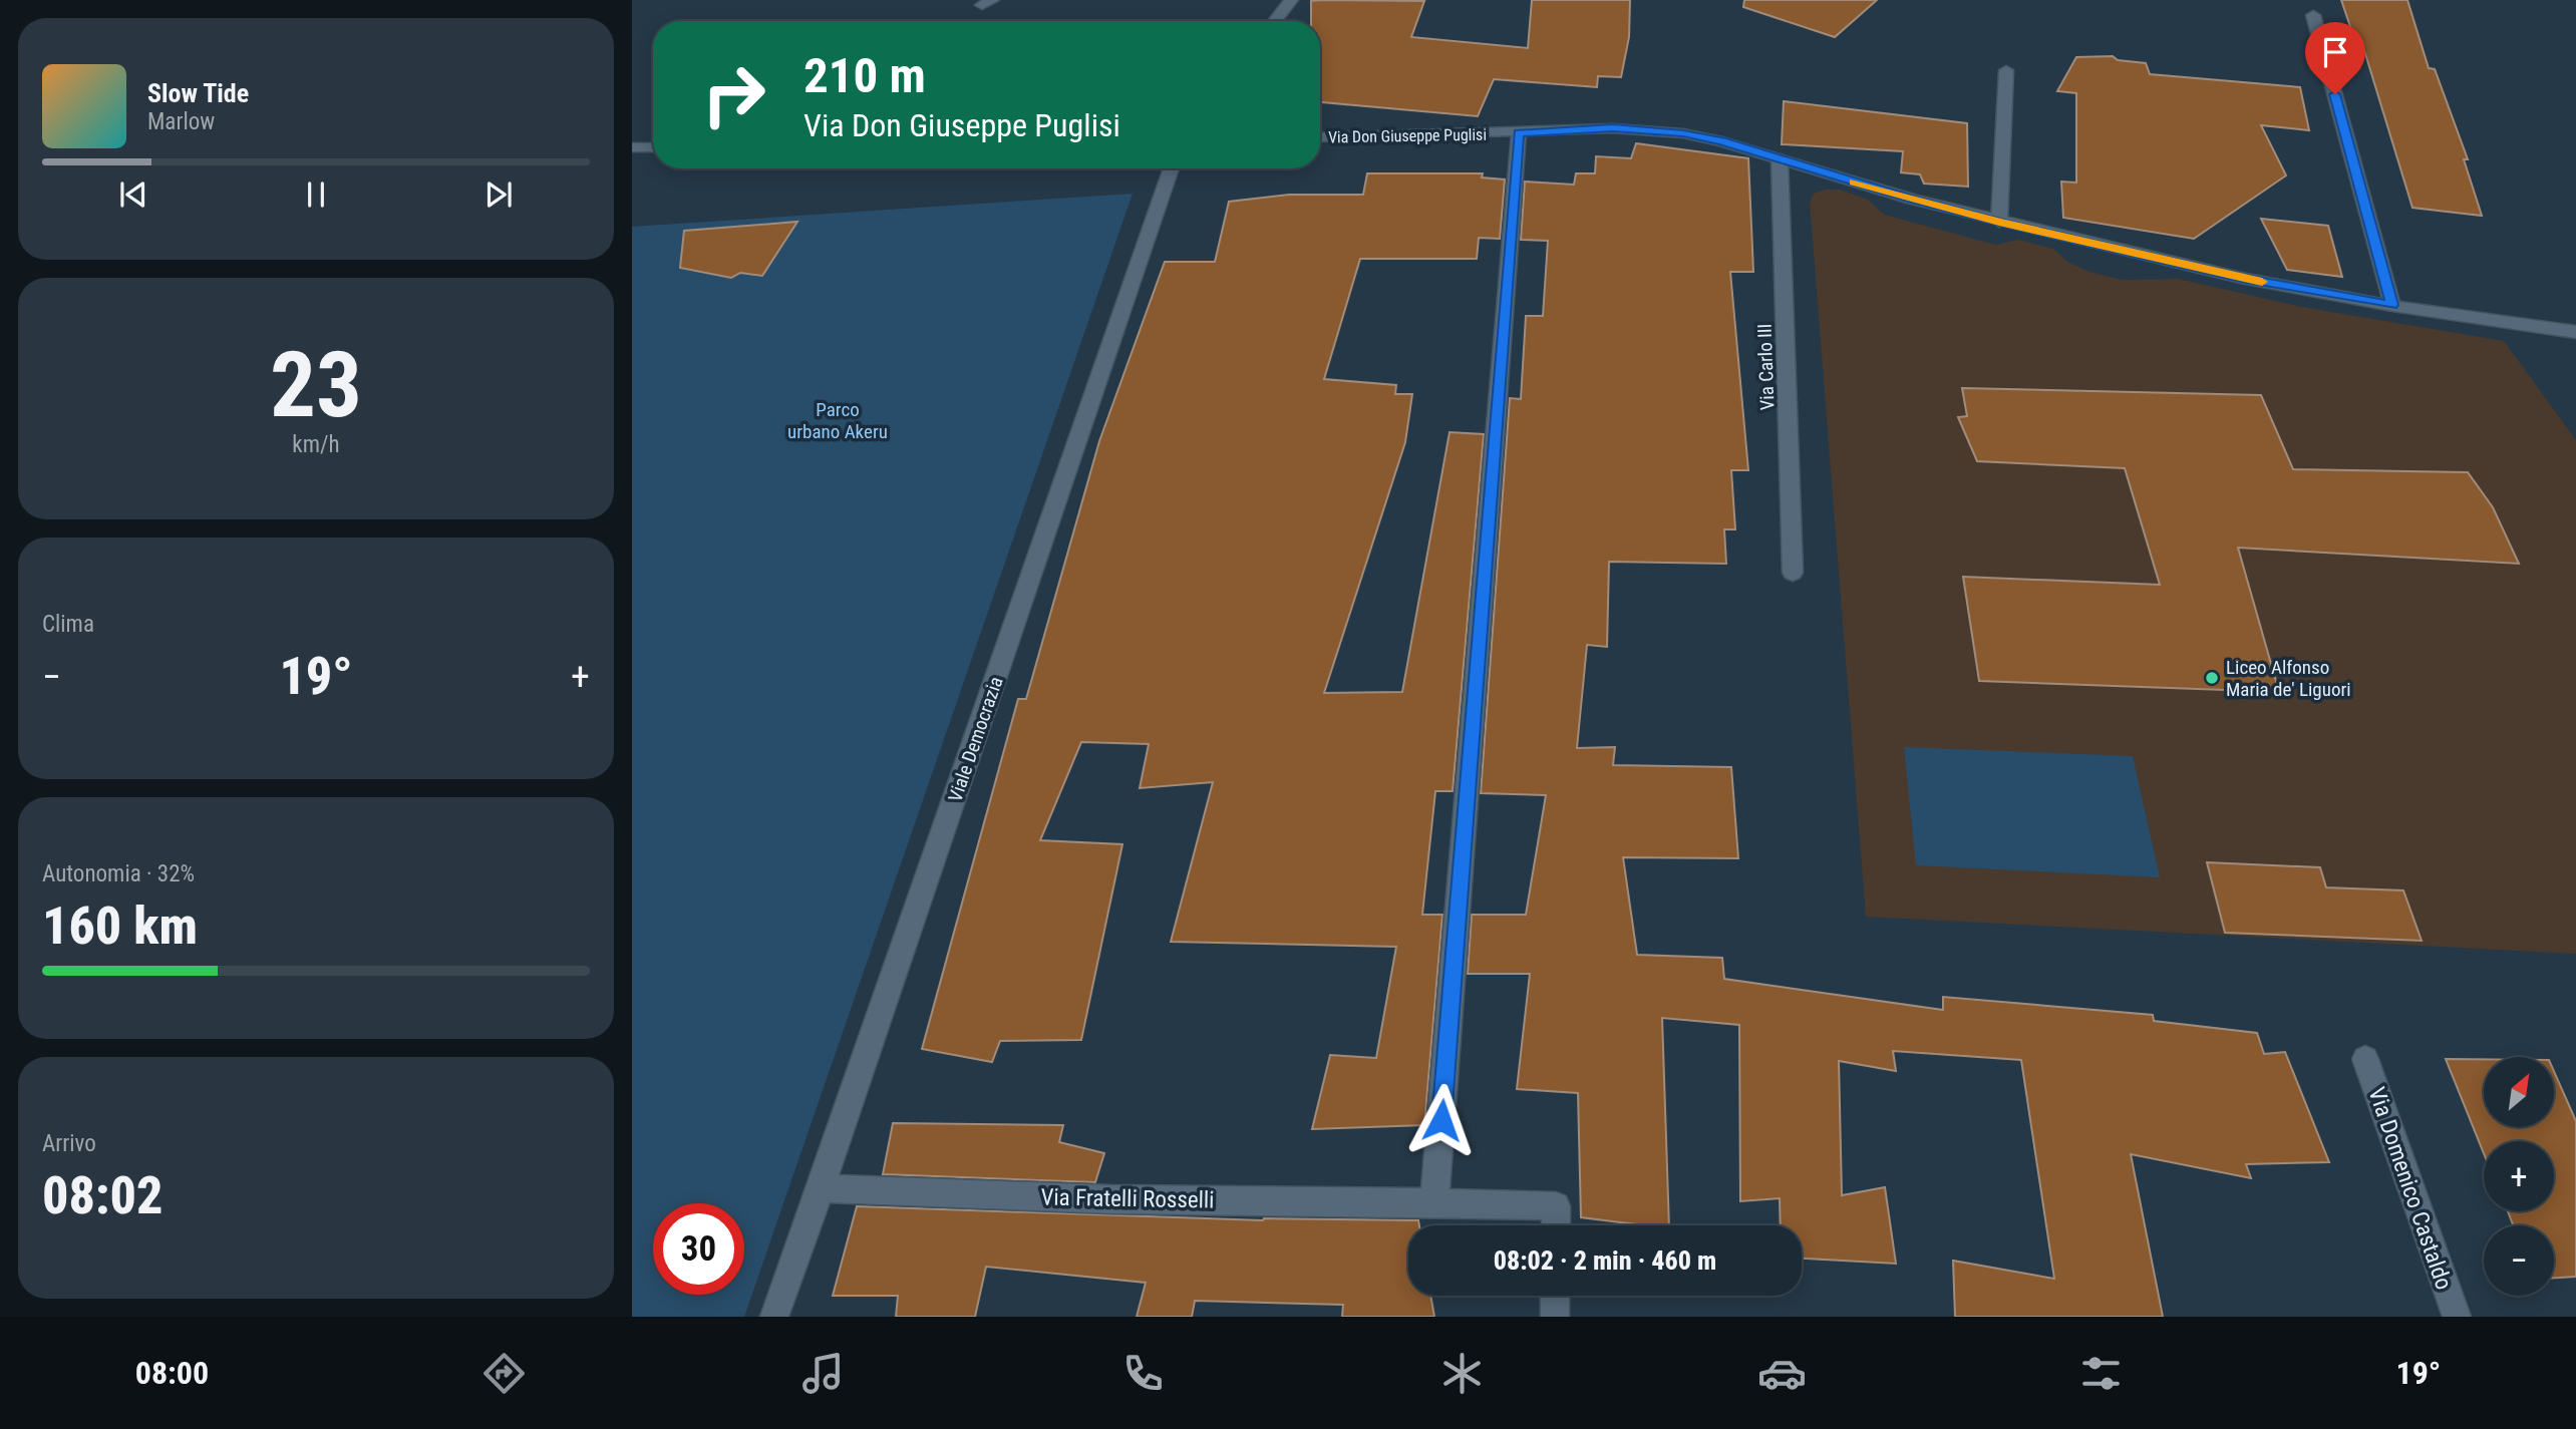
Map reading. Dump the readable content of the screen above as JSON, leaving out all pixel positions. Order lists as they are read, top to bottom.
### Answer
{
  "streets": {
    "street": [
      "Via Don Giuseppe Puglisi",
      "Via Carlo III",
      "Viale Democrazia",
      "Via Domenico Castaldo",
      "Via Fratelli Rosselli"
    ]
  },
  "crossings": [
    ["Via Don Giuseppe Puglisi", "Via Carlo III"],
    ["Viale Democrazia", "Via Fratelli Rosselli"]
  ],
  "parks": ["Parco urbano Akeru"],
  "places": ["Liceo Alfonso Maria de' Liguori"],
  "north": "top right",
  "page": {
    "turn": ["210 m", "Via Don Giuseppe Puglisi"],
    "song": ["Slow Tide", "Marlow"],
    "tile": [
      ["23", "km/h"],
      "Clima",
      ["Autonomia · 32%", "160 km"],
      ["Arrivo", "08:02"]
    ],
    "heat": ["−", "19°", "+"],
    "map_buttons": ["+", "−"],
    "limit": "30",
    "trip": "08:02 · 2 min · 460 m",
    "tabs": ["08:00", "19°"]
  }
}
